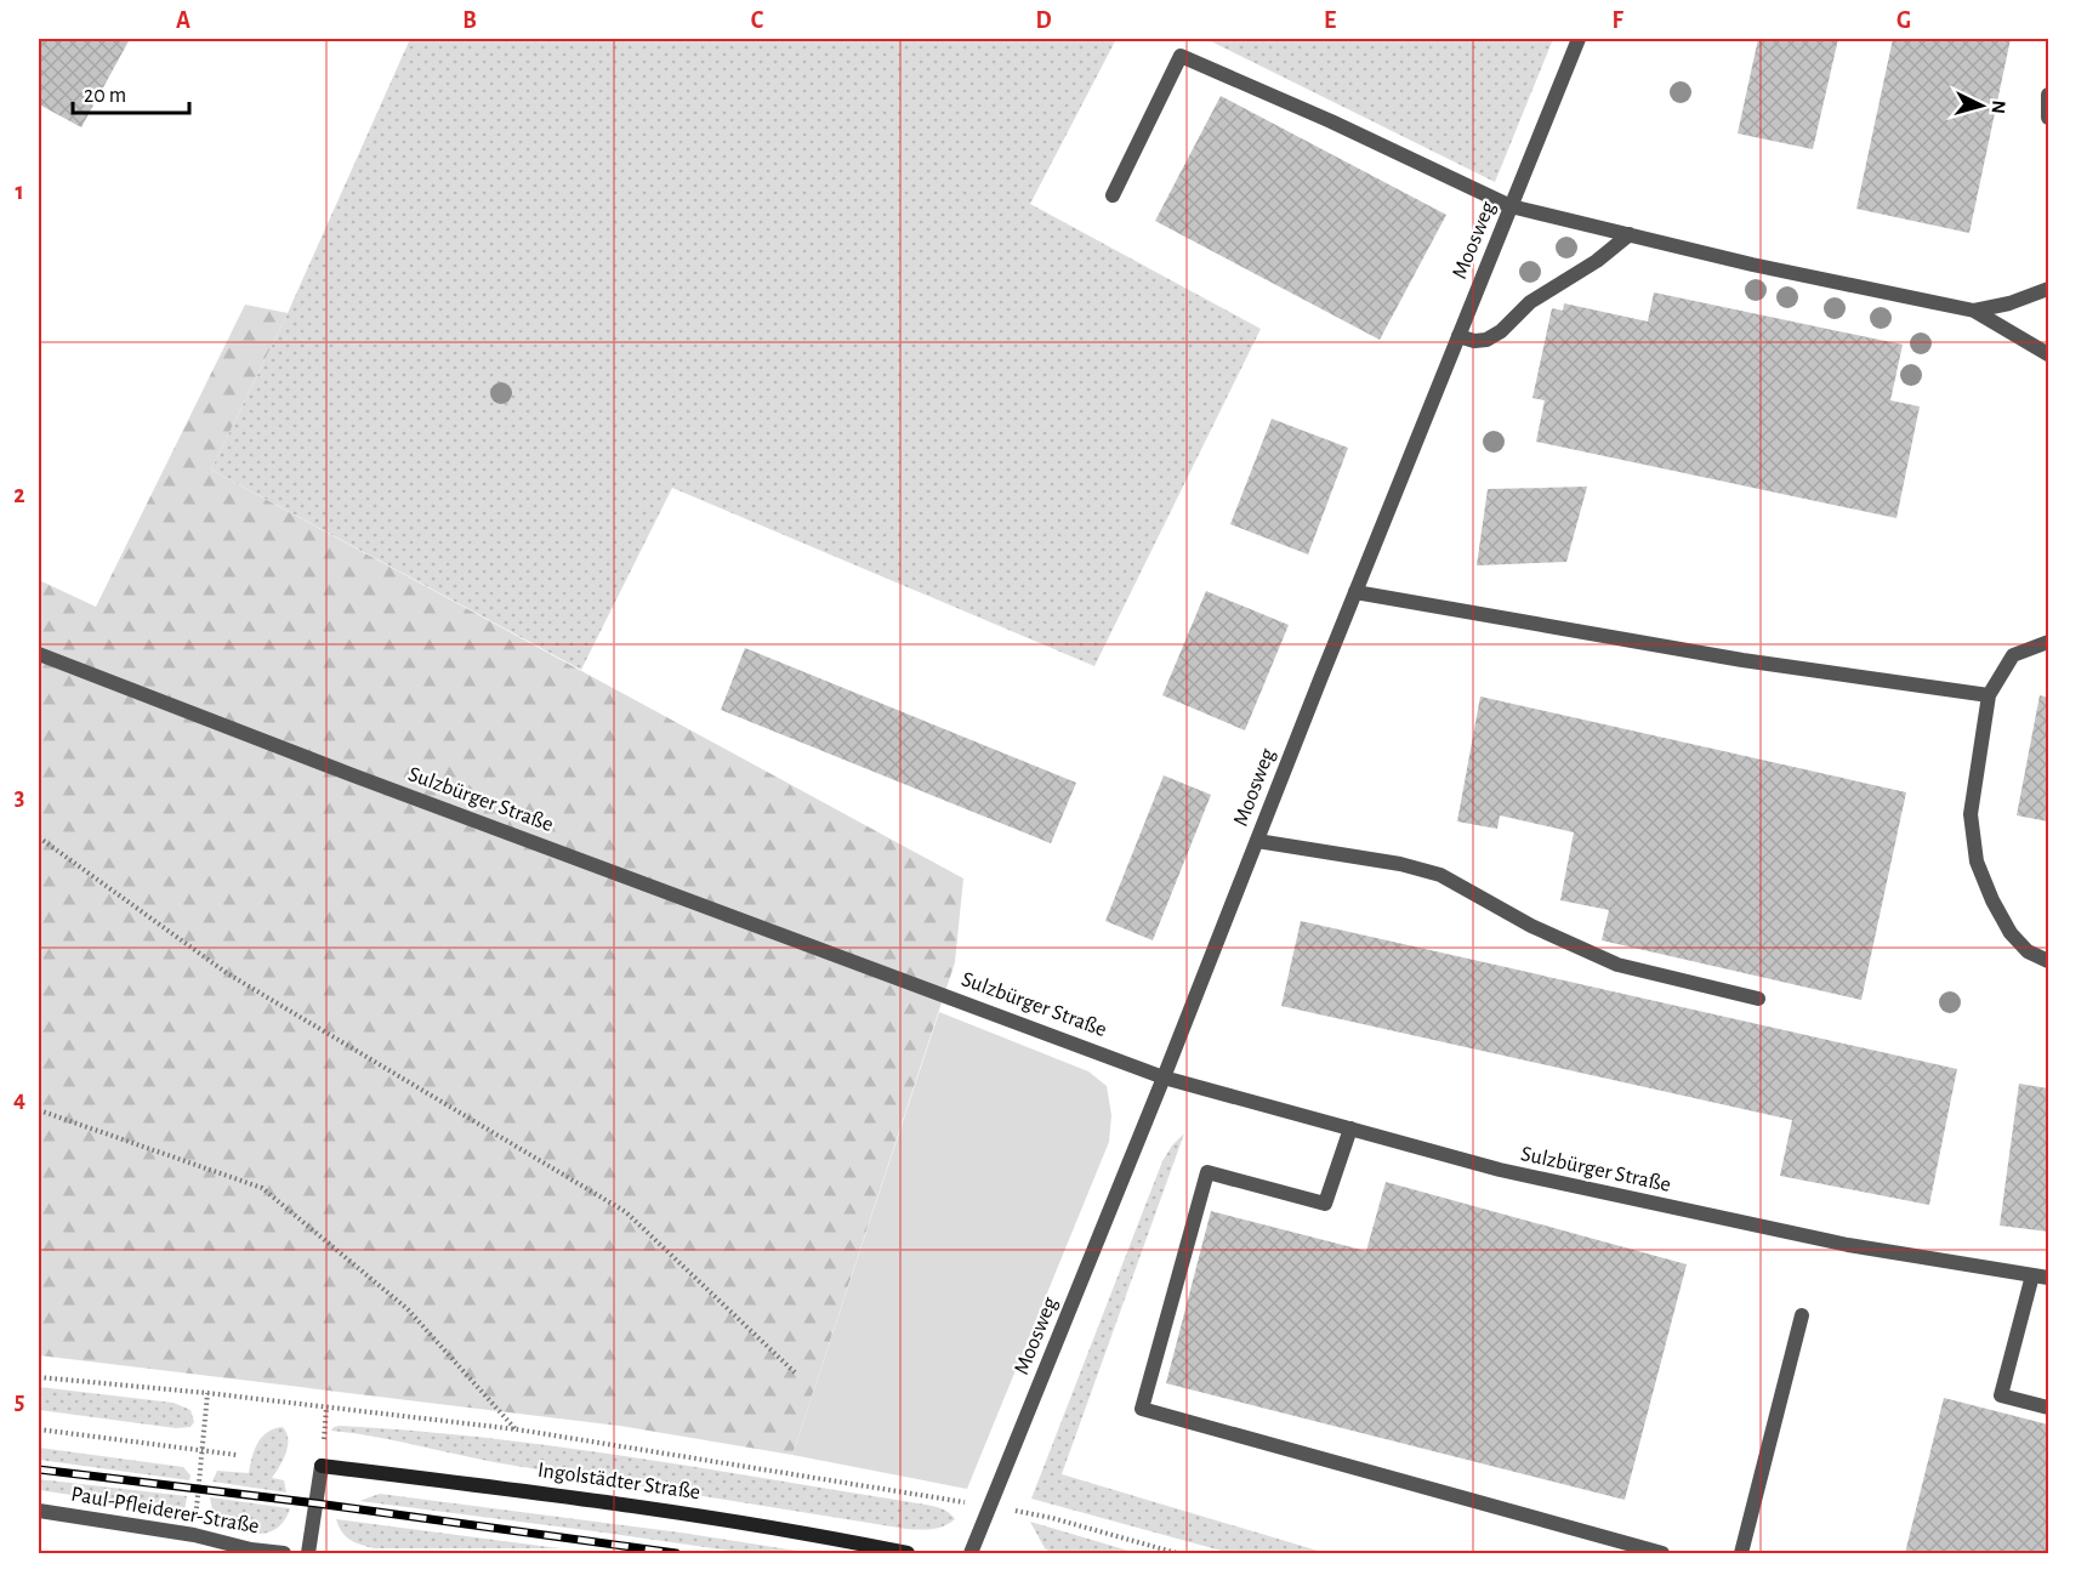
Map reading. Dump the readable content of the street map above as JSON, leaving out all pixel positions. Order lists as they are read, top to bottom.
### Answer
{
  "streets": {
    "street": [
      "Moosweg",
      "Sulzbürger Straße",
      "Ingolstädter Straße",
      "Paul-Pfleiderer-Straße"
    ]
  },
  "crossings": [
    ["Moosweg", "Sulzbürger Straße"]
  ],
  "scale_bar": "20 m",
  "north": "right",
  "grid": {
    "columns": [
      "A",
      "B",
      "C",
      "D",
      "E",
      "F",
      "G"
    ],
    "rows": [
      "1",
      "2",
      "3",
      "4",
      "5"
    ]
  }
}
